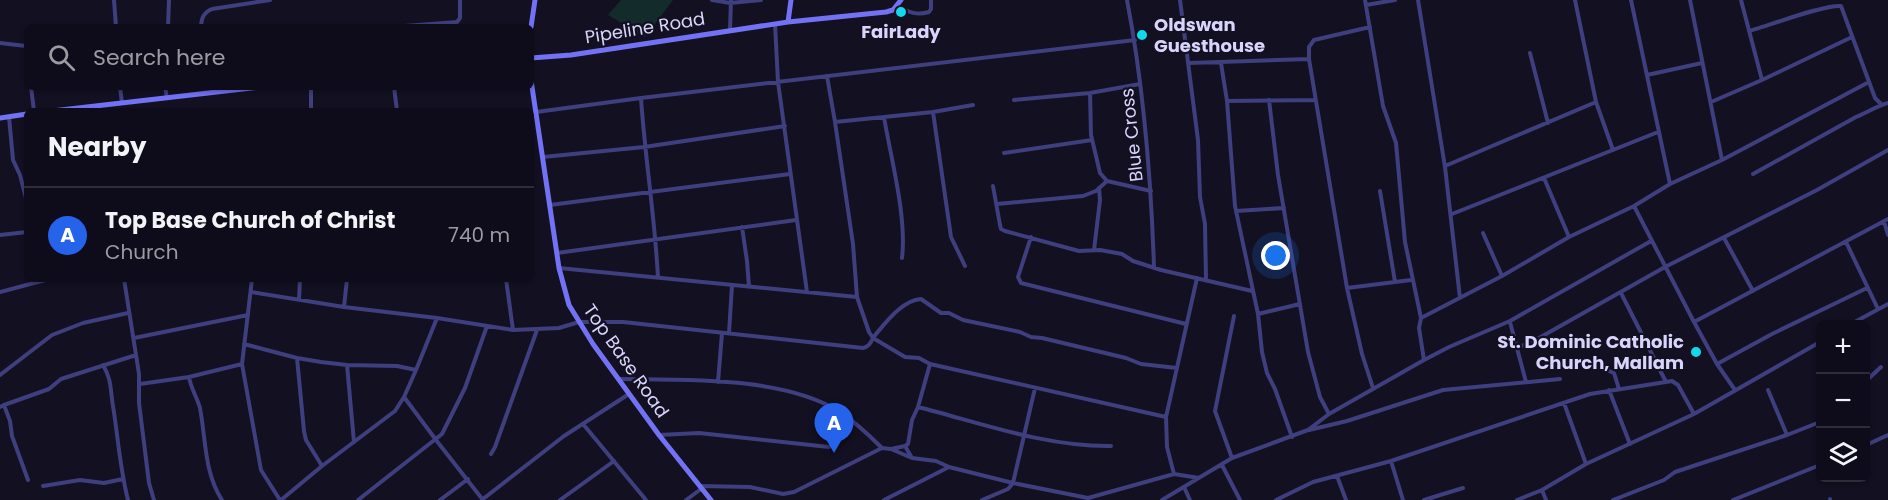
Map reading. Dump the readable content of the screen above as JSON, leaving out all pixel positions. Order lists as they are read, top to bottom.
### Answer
{
  "streets": {
    "street": ["Pipeline Road", "Blue Cross", "Top Base Road"]
  },
  "places": ["FairLady", "Oldswan Guesthouse", "St. Dominic Catholic Church, Mallam"],
  "page": {
    "search": "Search here",
    "heading": "Nearby",
    "list": [
      {
        "mark": "A",
        "name": "Top Base Church of Christ",
        "note": "Church",
        "value": "740 m"
      }
    ],
    "map_buttons": ["+", "−"],
    "pins": "A"
  }
}
